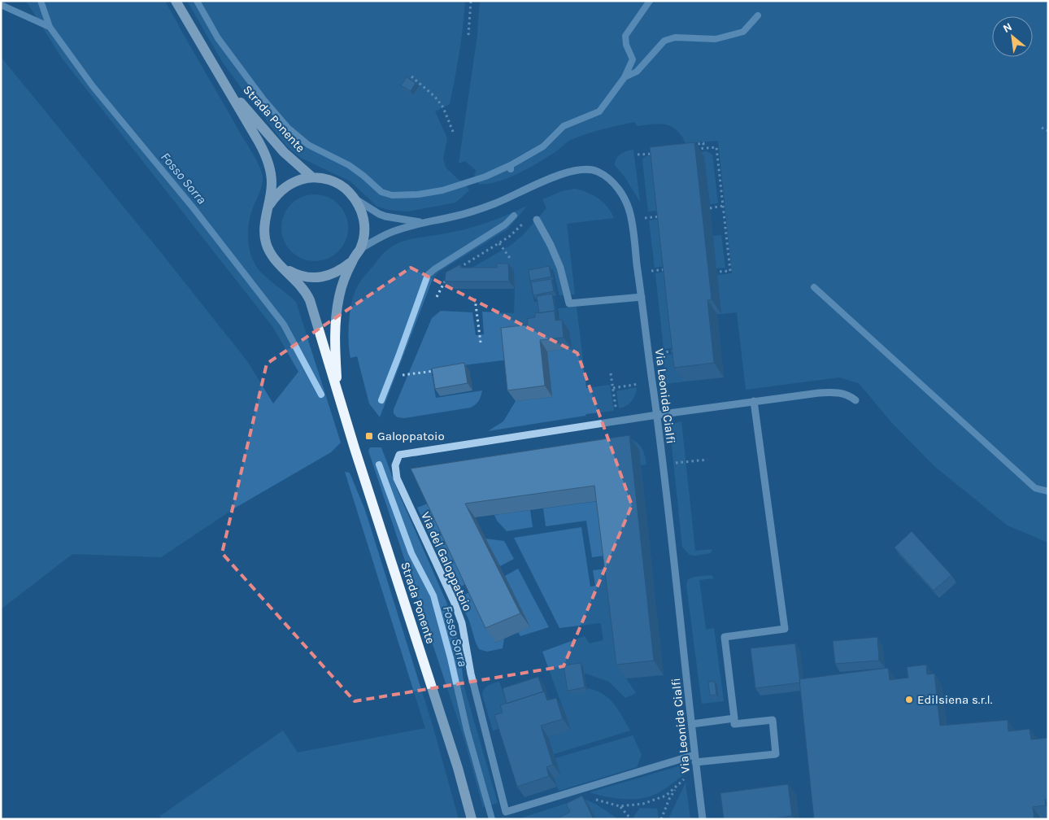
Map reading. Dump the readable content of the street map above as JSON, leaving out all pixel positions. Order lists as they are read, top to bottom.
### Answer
{
  "streets": {
    "main road": ["Strada Ponente"],
    "street": ["Via Leonida Cialfi", "Via del Galoppatoio"]
  },
  "crossings": [
    ["Strada Ponente", "Via Leonida Cialfi"],
    ["Via Leonida Cialfi", "Via del Galoppatoio"]
  ],
  "water": ["Fosso Sorra"],
  "places": {
    "transit": ["Galoppatoio"],
    "other": ["Edilsiena s.r.l."]
  },
  "north": "top left"
}
